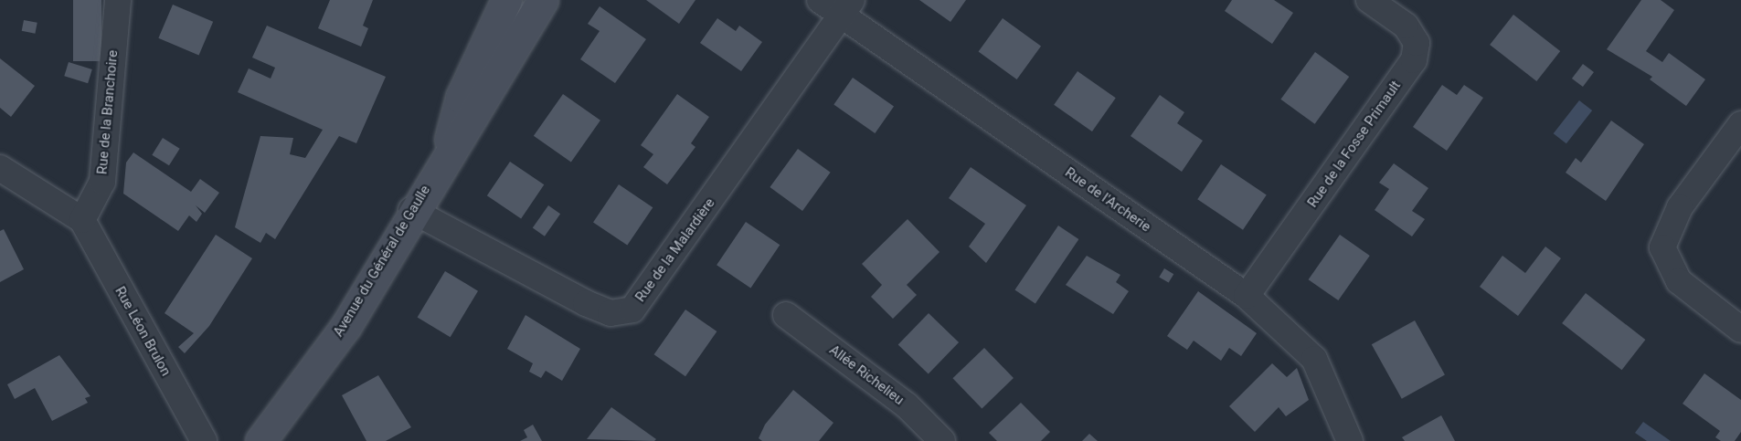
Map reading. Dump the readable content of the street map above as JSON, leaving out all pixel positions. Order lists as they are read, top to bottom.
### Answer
{
  "streets": {
    "street": [
      "Rue de la Branchoire",
      "Rue de la Fosse Primault",
      "Rue de l'Archerie",
      "Rue de la Malardière",
      "Avenue du Général de Gaulle",
      "Rue Léon Brulon",
      "Allée Richelieu"
    ]
  },
  "crossings": [
    ["Rue de la Branchoire", "Rue Léon Brulon"],
    ["Rue de la Fosse Primault", "Rue de l'Archerie"],
    ["Rue de l'Archerie", "Rue de la Malardière"],
    ["Rue de la Malardière", "Avenue du Général de Gaulle"]
  ]
}
